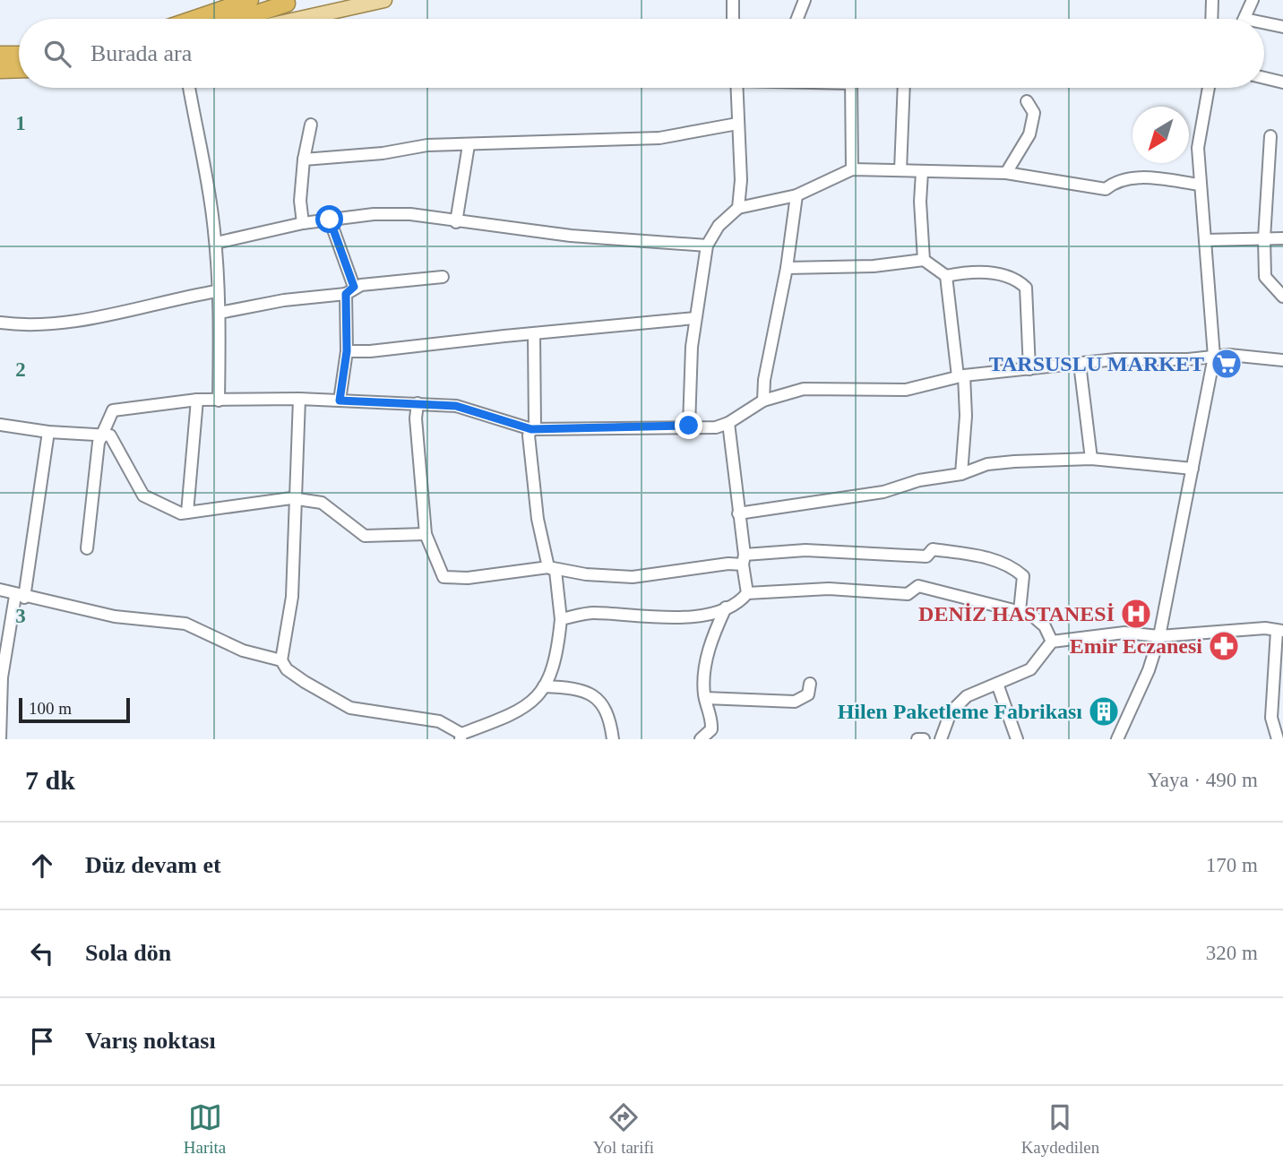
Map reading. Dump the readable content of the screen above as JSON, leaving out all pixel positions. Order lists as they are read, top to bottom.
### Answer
{
  "places": {
    "supermarket": ["TARSUSLU MARKET"],
    "hospital": ["DENİZ HASTANESİ"],
    "pharmacy": ["Emir Eczanesi"],
    "building": ["Hilen Paketleme Fabrikası"]
  },
  "scale_bar": "100 m",
  "north": "bottom left",
  "page": {
    "search": "Burada ara",
    "scale": "100 m",
    "heading": ["7 dk", "Yaya · 490 m"],
    "list": [
      ["Düz devam et", "170 m"],
      ["Sola dön", "320 m"],
      "Varış noktası"
    ],
    "nav": ["Harita", "Yol tarifi", "Kaydedilen"]
  },
  "grid": {
    "rows": ["1", "2", "3"]
  }
}
